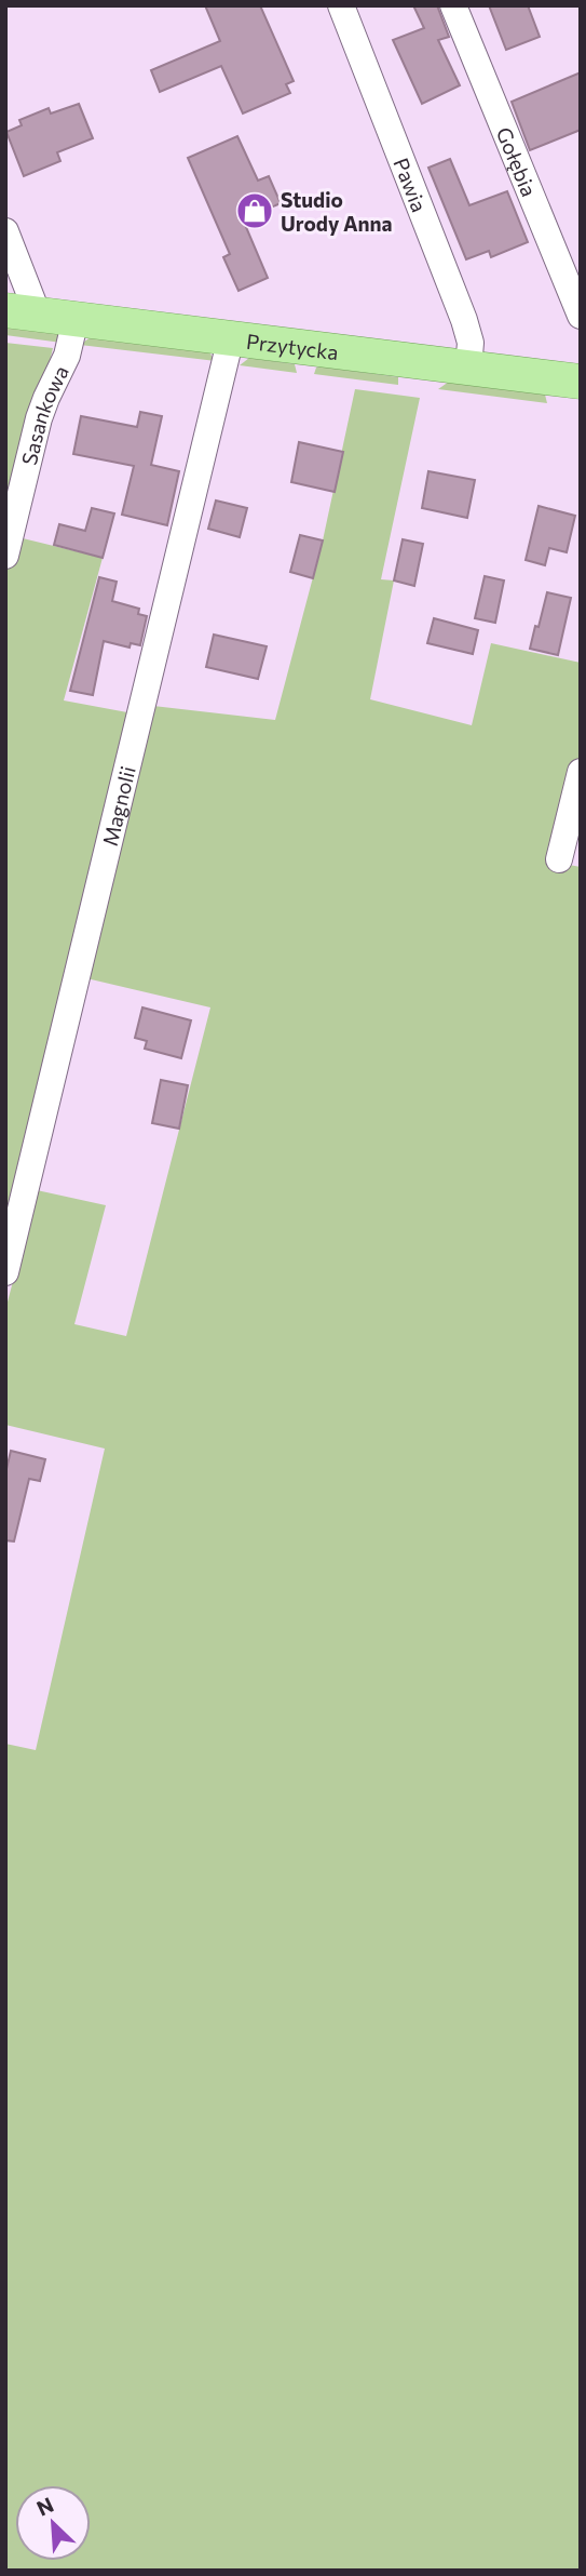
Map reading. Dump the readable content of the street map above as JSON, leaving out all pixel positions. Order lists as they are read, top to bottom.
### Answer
{
  "streets": {
    "main road": ["Przytycka"],
    "street": [
      "Gołębia",
      "Pawia",
      "Sasankowa",
      "Magnolii"
    ]
  },
  "crossings": [
    ["Pawia", "Przytycka"],
    ["Przytycka", "Sasankowa"],
    ["Przytycka", "Magnolii"]
  ],
  "places": {
    "shop": ["Studio Urody Anna"]
  },
  "north": "top left"
}
